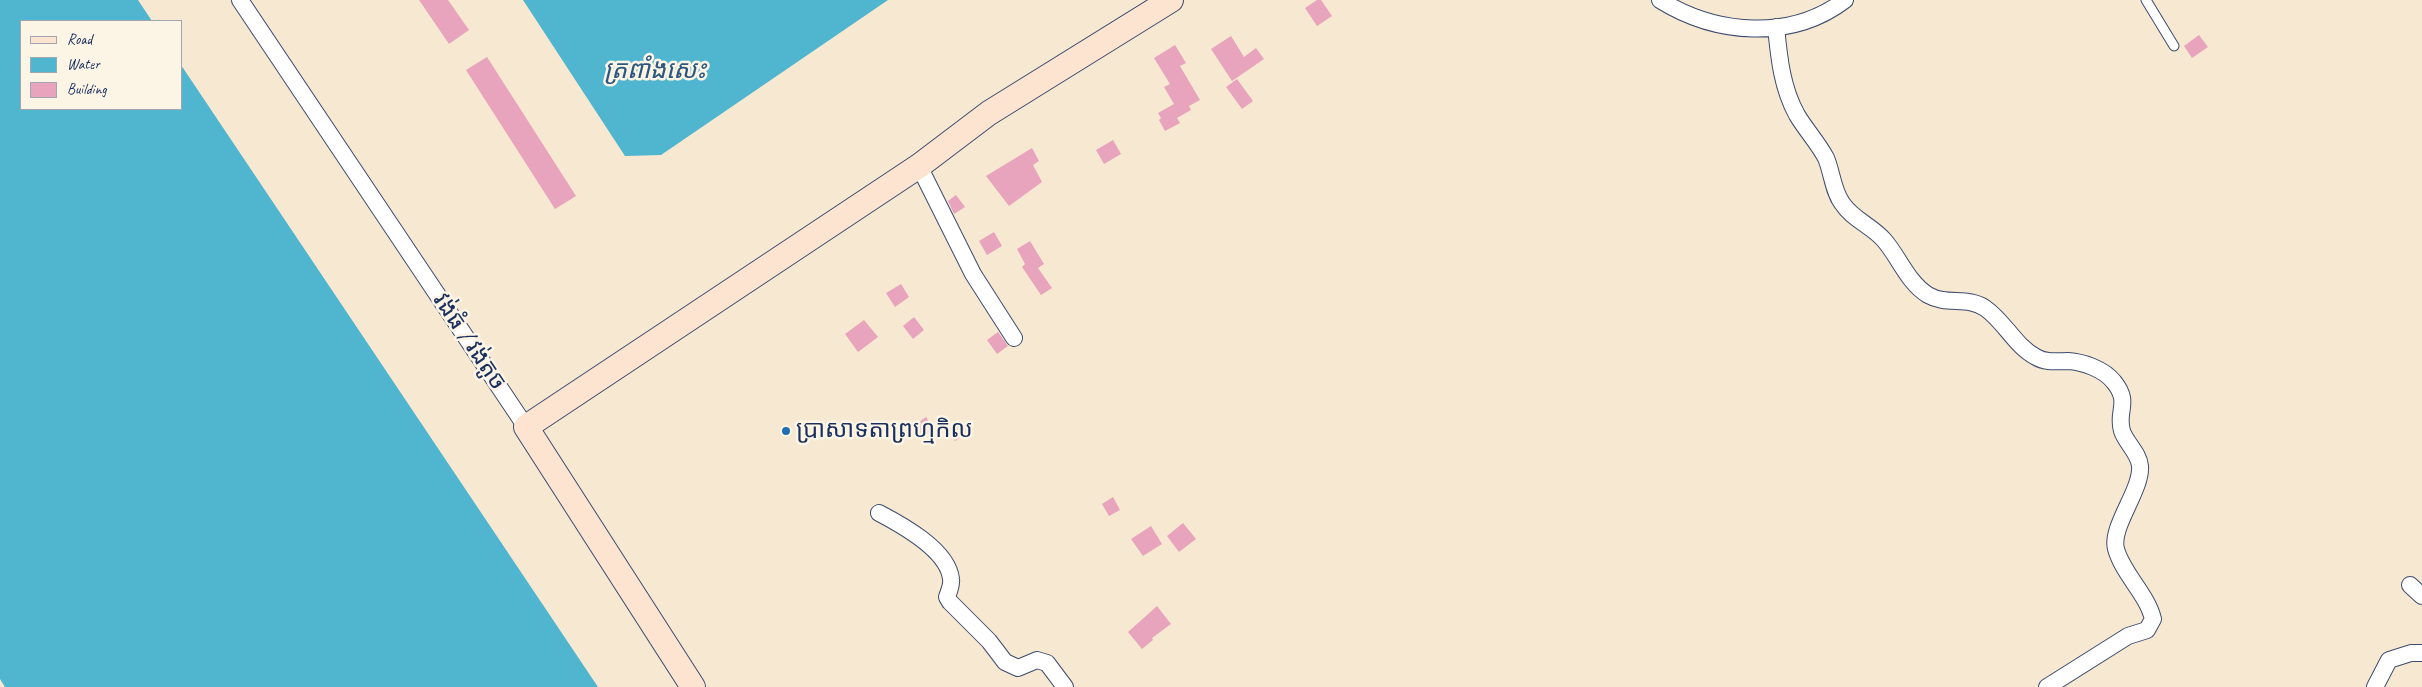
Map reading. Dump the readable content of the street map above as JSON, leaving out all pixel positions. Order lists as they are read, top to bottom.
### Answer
{
  "streets": {
    "main road": ["វង់ធំ / វង់តូច"]
  },
  "water": ["ត្រពាំងសេះ"],
  "places": ["ប្រាសាទតាព្រហ្មកិល"],
  "legend": ["Road", "Water", "Building"]
}
